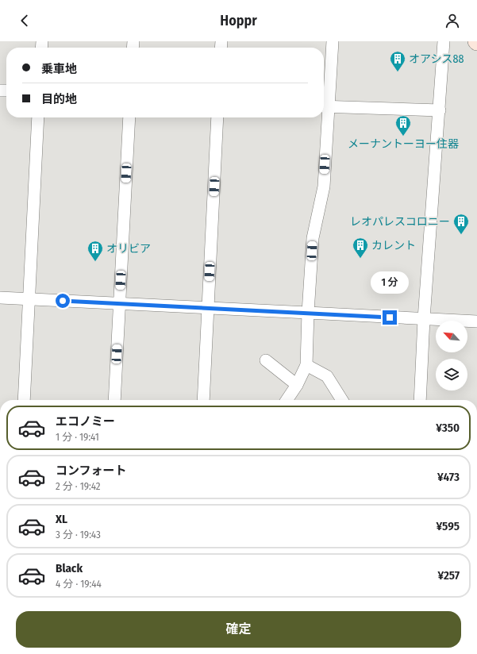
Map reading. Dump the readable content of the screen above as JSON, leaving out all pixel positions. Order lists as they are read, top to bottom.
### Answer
{
  "places": {
    "building": [
      "オアシス88",
      "メーナントーヨー住器",
      "レオパレスコロニー",
      "カレント",
      "オリビア"
    ]
  },
  "north": "top left",
  "page": {
    "header": "Hoppr",
    "banner": ["乗車地", "目的地"],
    "bubble": "1 分",
    "list": [
      {
        "name": "エコノミー",
        "note": "1 分 · 19:41",
        "value": "¥350"
      },
      {
        "name": "コンフォート",
        "note": "2 分 · 19:42",
        "value": "¥473"
      },
      {
        "name": "XL",
        "note": "3 分 · 19:43",
        "value": "¥595"
      },
      {
        "name": "Black",
        "note": "4 分 · 19:44",
        "value": "¥257"
      }
    ],
    "buttons": "確定"
  }
}
